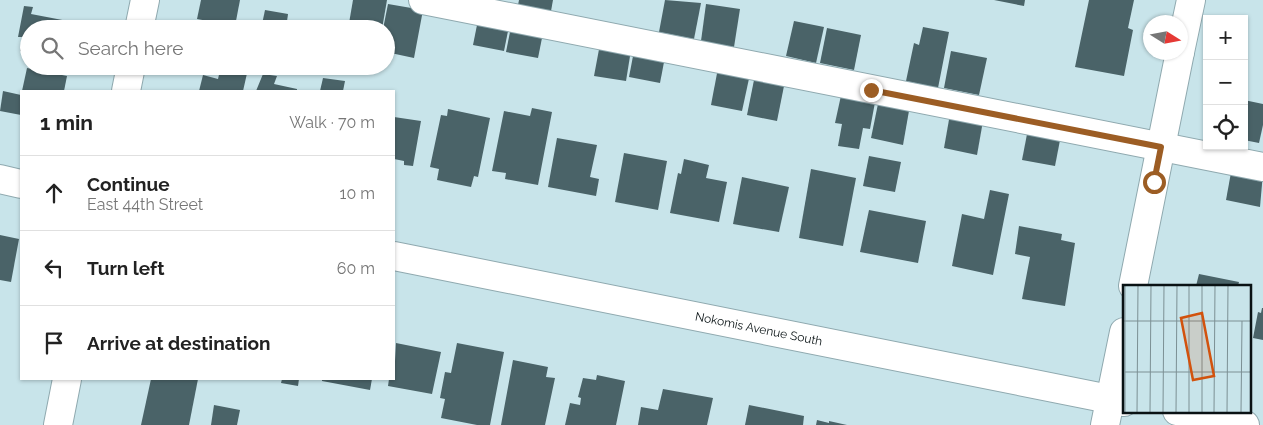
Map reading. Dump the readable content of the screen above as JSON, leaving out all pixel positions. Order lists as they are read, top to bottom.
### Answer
{
  "streets": {
    "street": ["Nokomis Avenue South"]
  },
  "north": "right",
  "page": {
    "map_buttons": ["+", "−"],
    "search": "Search here",
    "heading": ["1 min", "Walk · 70 m"],
    "list": [
      ["Continue", "East 44th Street", "10 m"],
      ["Turn left", "60 m"],
      "Arrive at destination"
    ]
  }
}
